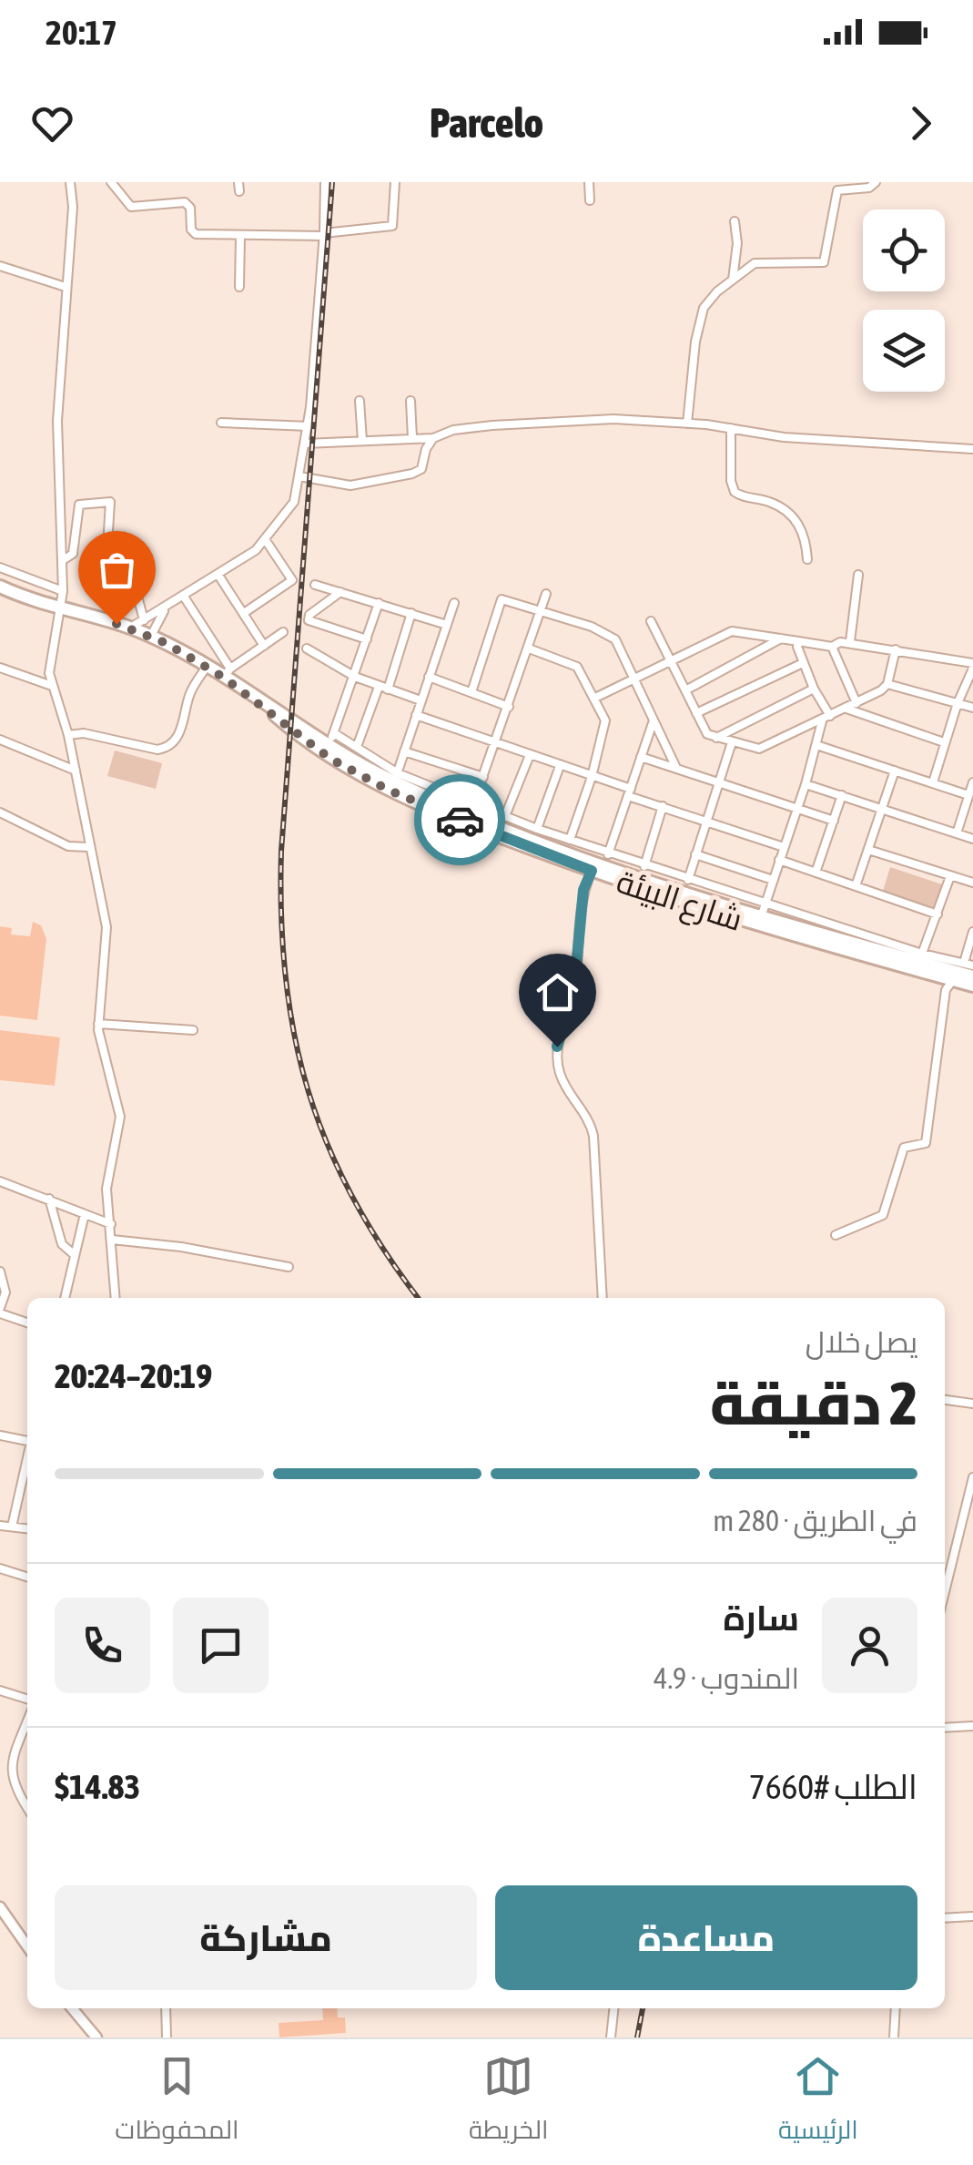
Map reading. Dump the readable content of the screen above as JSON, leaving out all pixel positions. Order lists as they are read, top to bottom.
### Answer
{
  "streets": {
    "main road": ["شارع البيئة"]
  },
  "page": {
    "status": "20:17",
    "header": "Parcelo",
    "heading": ["2 دقيقة", "يصل خلال", "20:19–20:24"],
    "panel": [
      "سارة",
      "المندوب · 4.9",
      "الطلب #7660",
      "$14.83"
    ],
    "bar": "في الطريق · 280 m",
    "buttons": ["مساعدة", "مشاركة"],
    "tabs": ["الرئيسية", "الخريطة", "المحفوظات"]
  }
}
